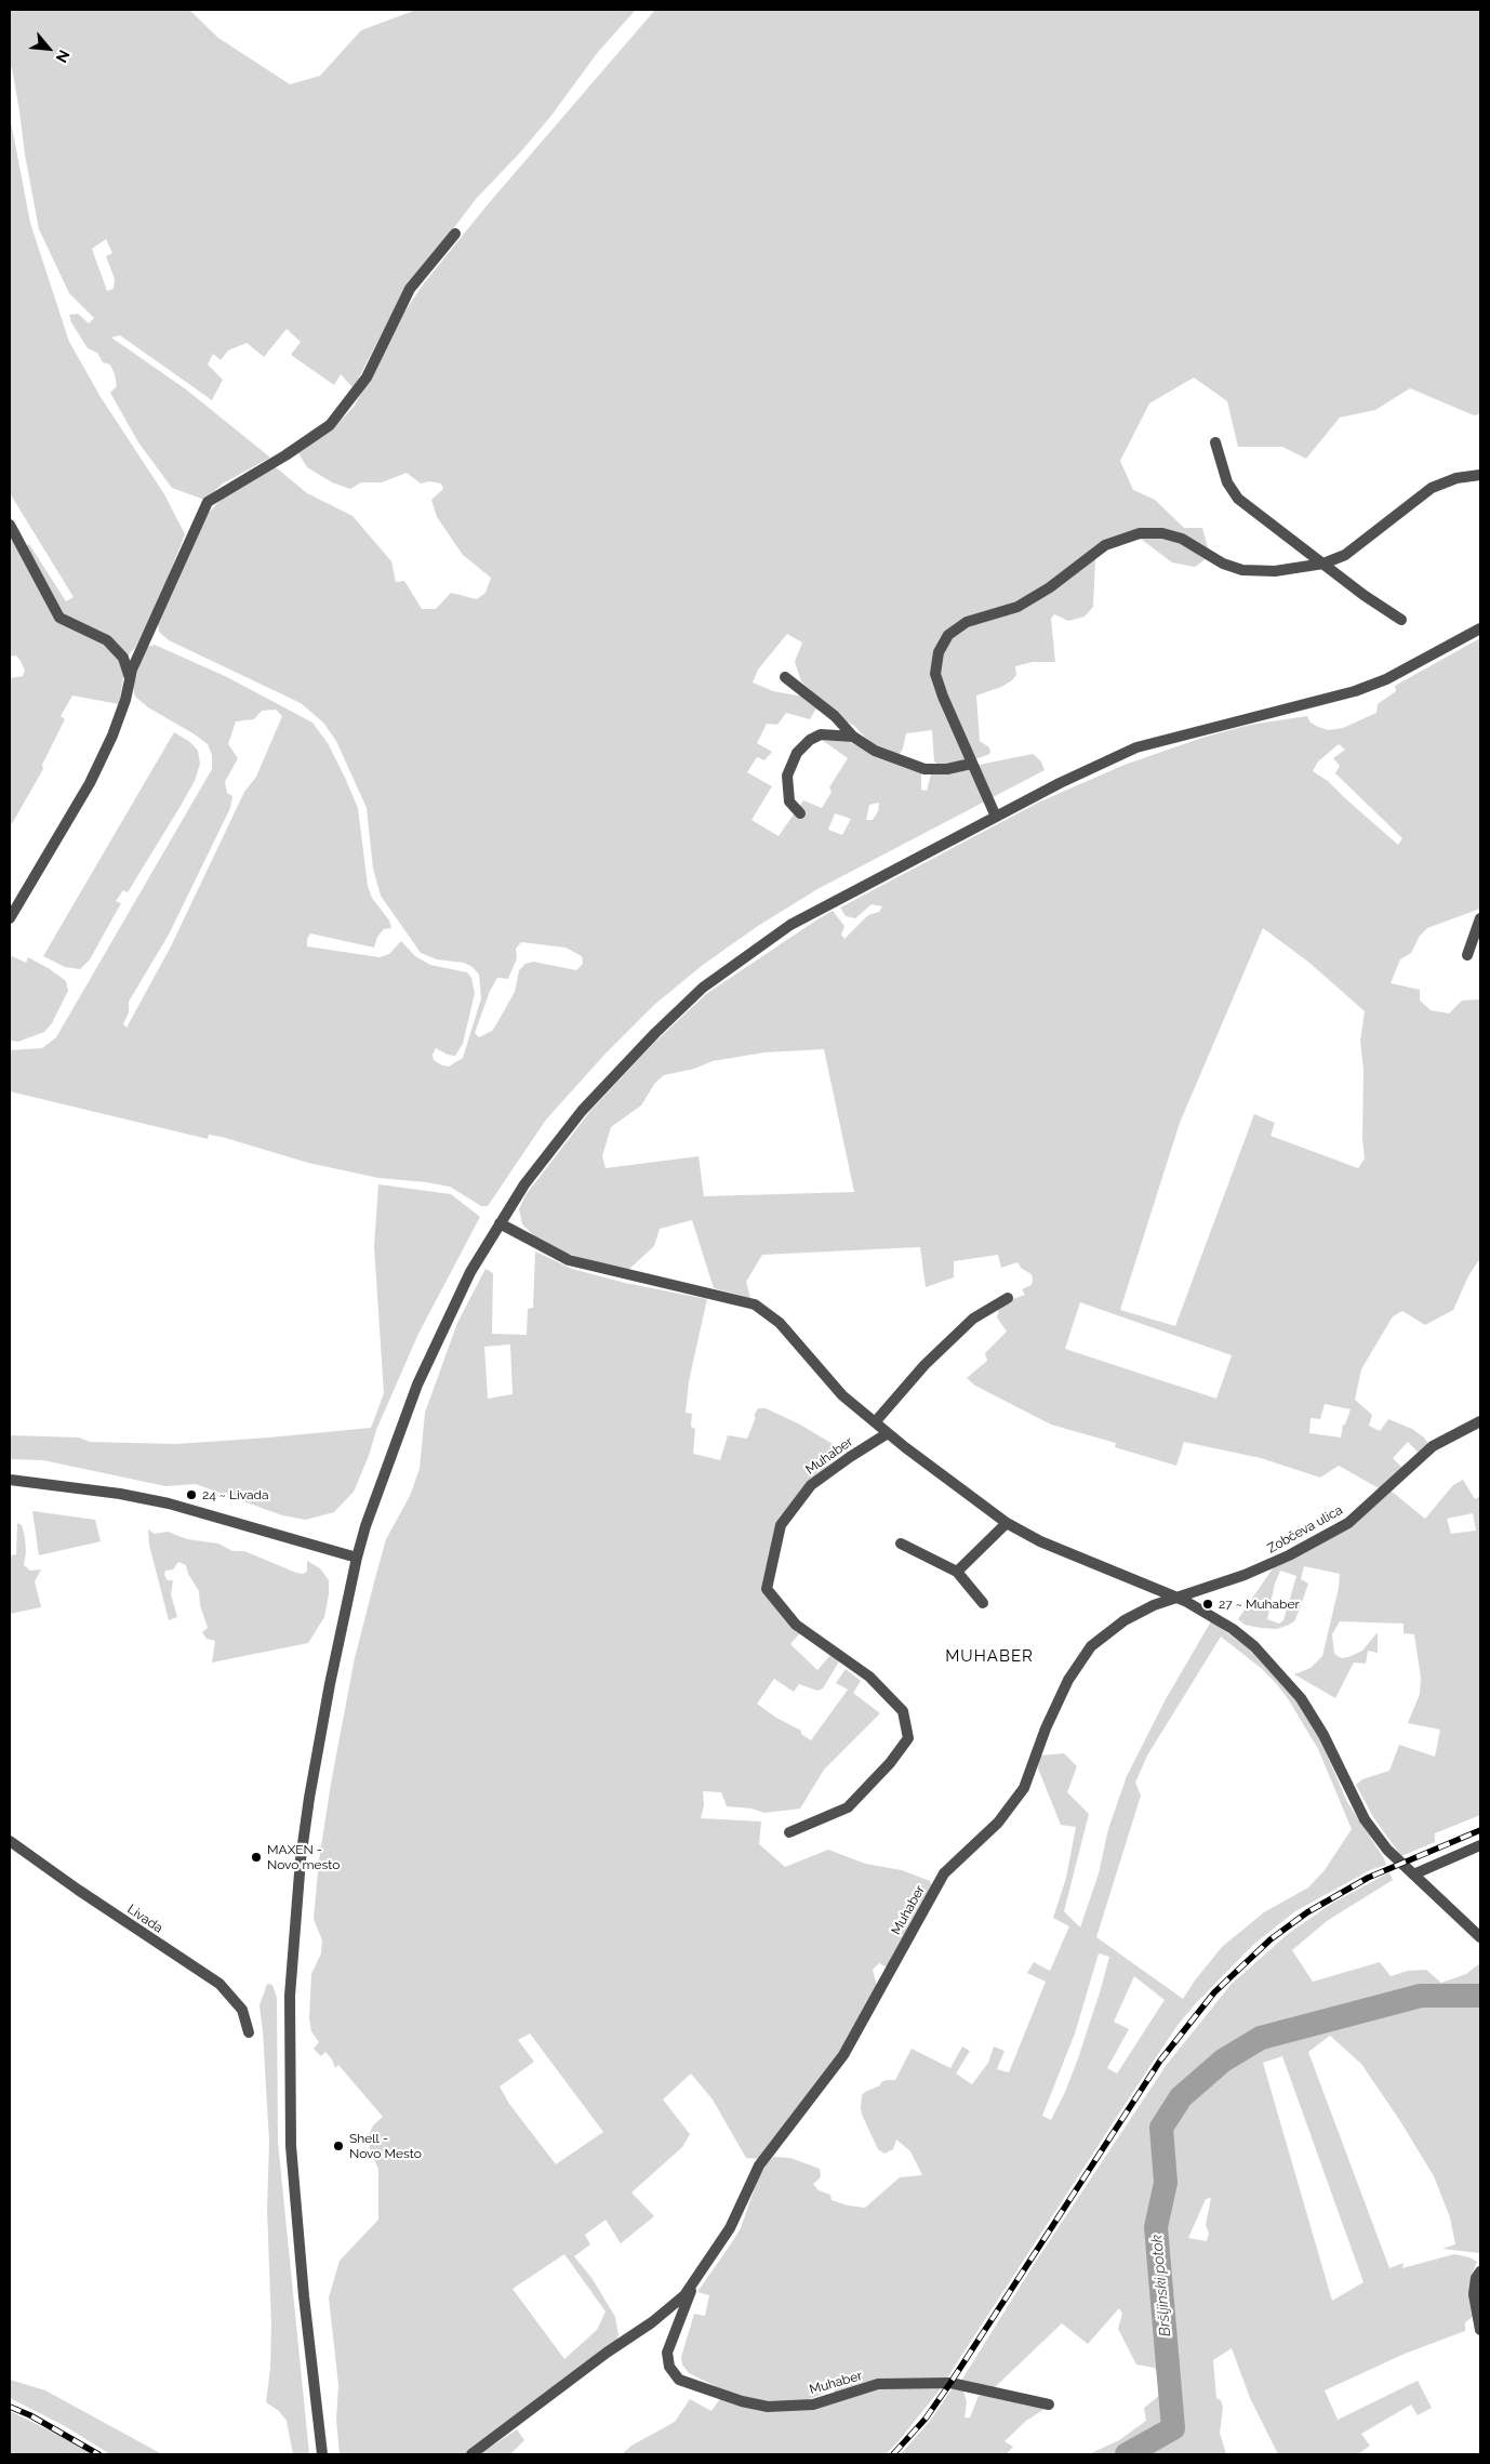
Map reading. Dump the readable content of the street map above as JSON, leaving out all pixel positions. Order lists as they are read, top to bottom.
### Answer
{
  "streets": {
    "street": ["Muhaber", "Zobčeva ulica", "Livada"]
  },
  "crossings": [
    ["Muhaber", "Zobčeva ulica"]
  ],
  "districts": ["MUHABER"],
  "water": ["Bršljinski potok"],
  "places": [
    "24 ~ Livada",
    "27 ~ Muhaber",
    "MAXEN - Novo mesto",
    "Shell - Novo Mesto"
  ],
  "north": "bottom right"
}
